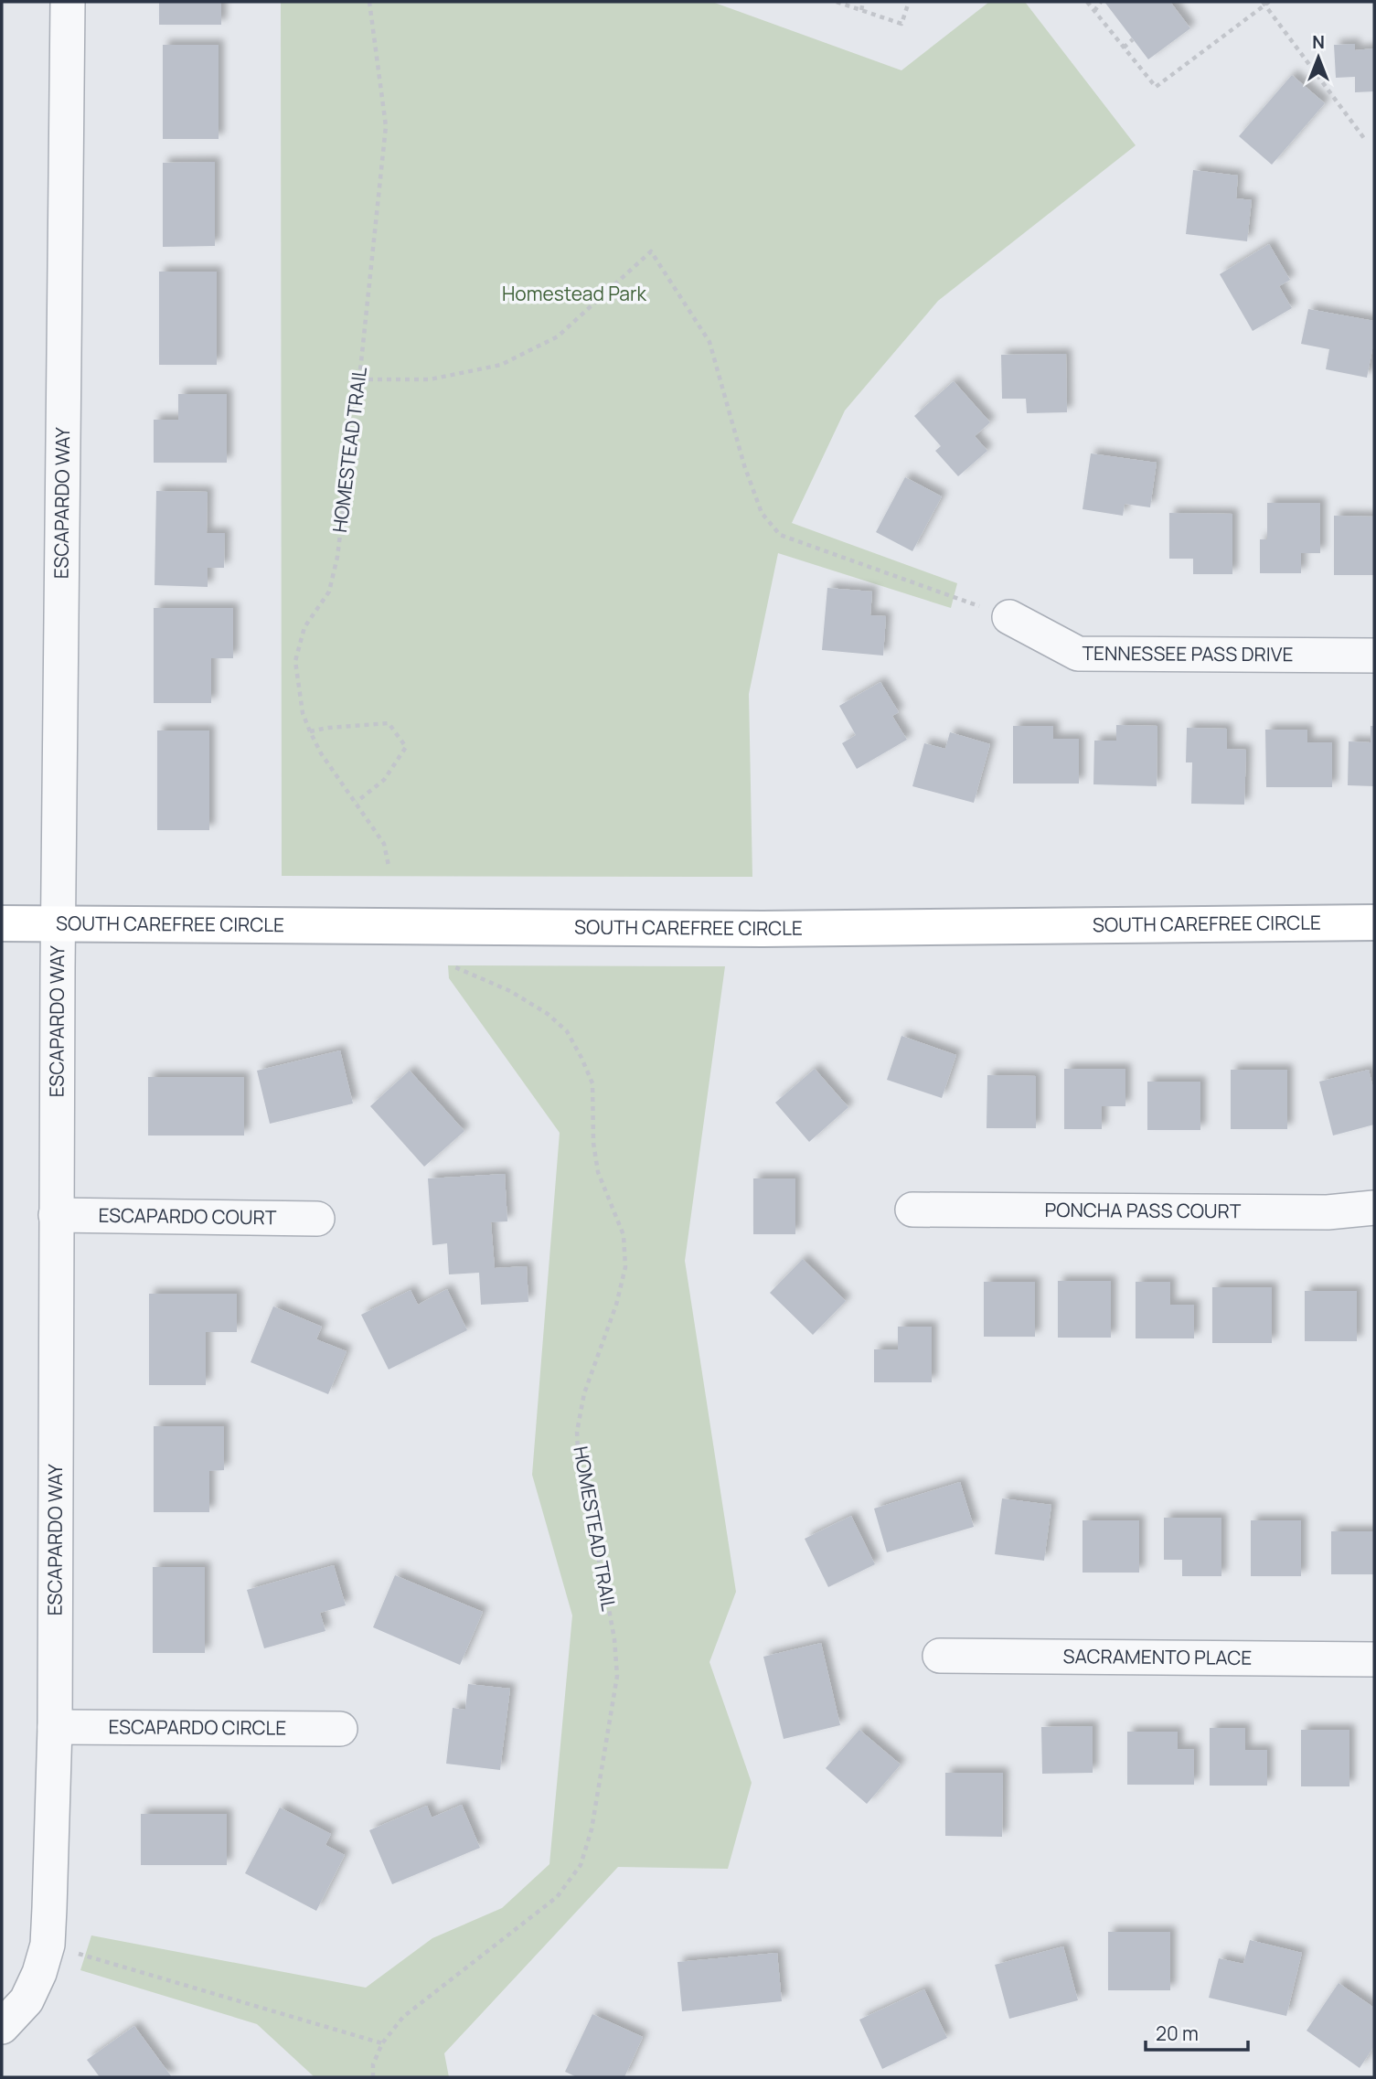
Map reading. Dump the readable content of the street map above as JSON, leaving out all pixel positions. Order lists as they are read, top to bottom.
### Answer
{
  "streets": {
    "main road": ["SOUTH CAREFREE CIRCLE"],
    "street": [
      "ESCAPARDO WAY",
      "TENNESSEE PASS DRIVE",
      "PONCHA PASS COURT",
      "ESCAPARDO COURT",
      "SACRAMENTO PLACE",
      "ESCAPARDO CIRCLE"
    ],
    "path": ["HOMESTEAD TRAIL"]
  },
  "crossings": [
    ["ESCAPARDO WAY", "SOUTH CAREFREE CIRCLE"],
    ["ESCAPARDO WAY", "ESCAPARDO COURT"],
    ["ESCAPARDO WAY", "ESCAPARDO CIRCLE"]
  ],
  "parks": ["Homestead Park"],
  "scale_bar": "20 m",
  "north": "top"
}
